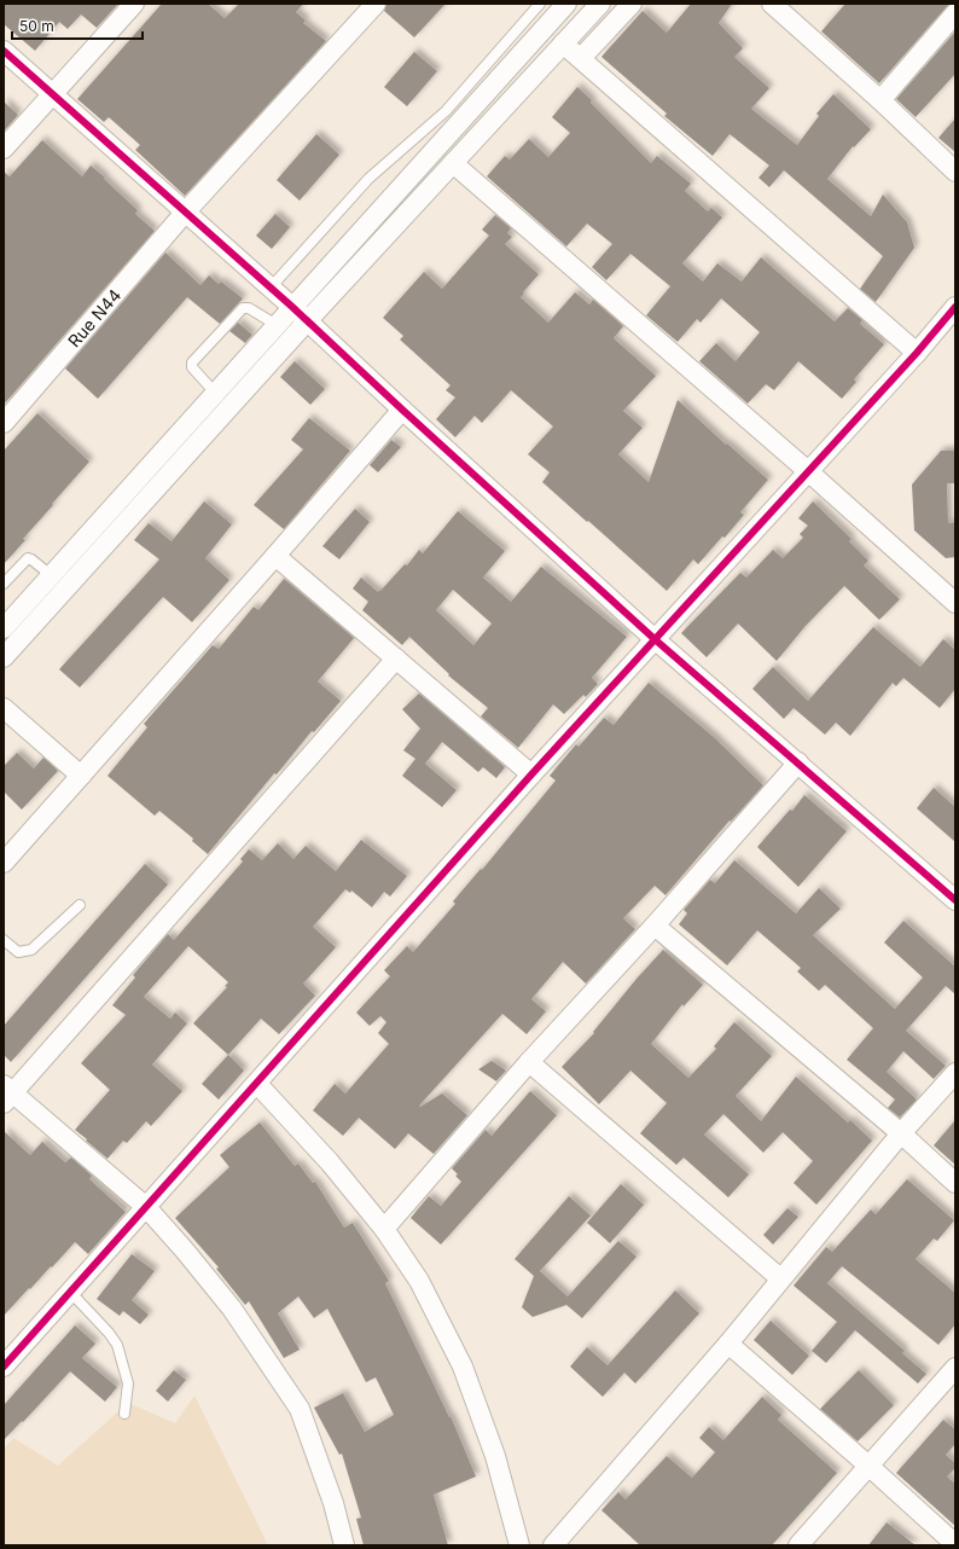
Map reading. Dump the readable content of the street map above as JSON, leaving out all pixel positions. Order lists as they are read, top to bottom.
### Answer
{
  "streets": {
    "street": ["Rue N44"]
  },
  "scale_bar": "50 m"
}
